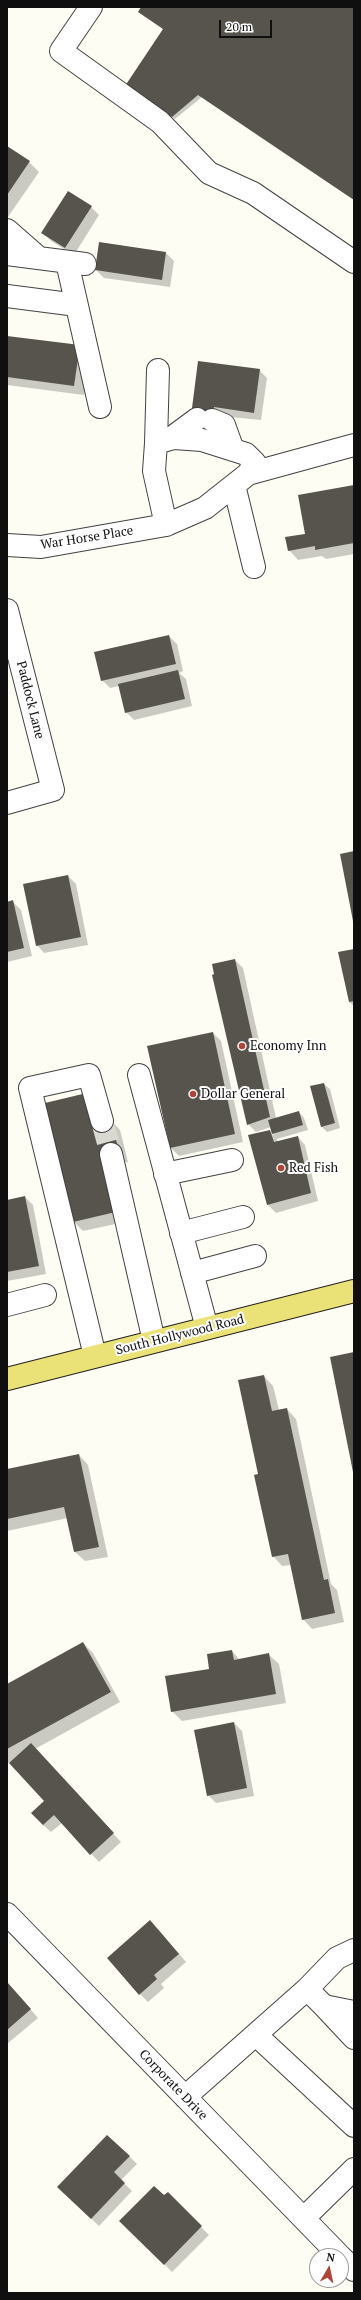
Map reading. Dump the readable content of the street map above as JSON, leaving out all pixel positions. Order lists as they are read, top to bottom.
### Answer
{
  "streets": {
    "main road": ["South Hollywood Road"],
    "street": ["War Horse Place", "Paddock Lane", "Corporate Drive"]
  },
  "places": ["Economy Inn", "Dollar General", "Red Fish"],
  "scale_bar": "20 m",
  "north": "top"
}
